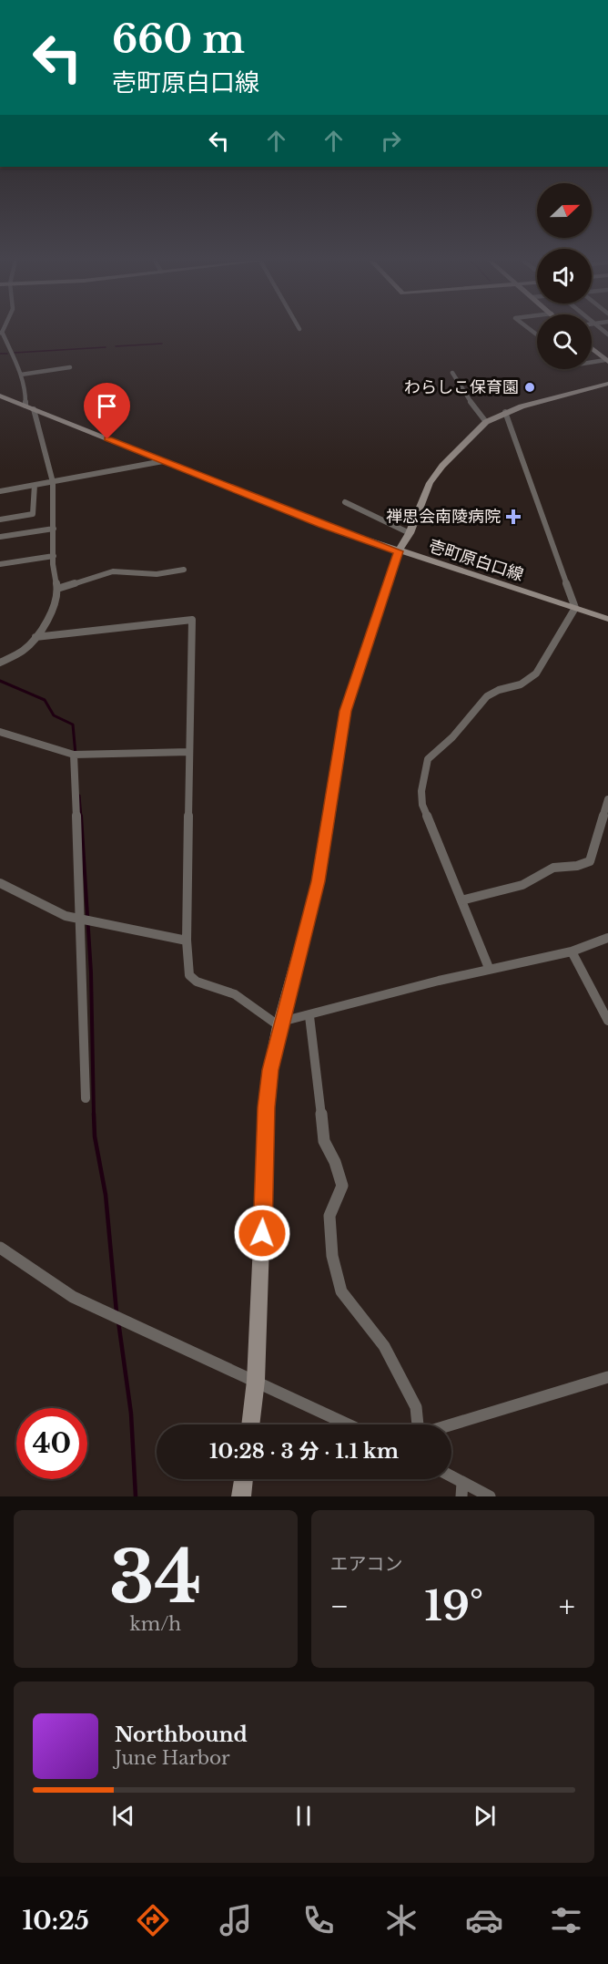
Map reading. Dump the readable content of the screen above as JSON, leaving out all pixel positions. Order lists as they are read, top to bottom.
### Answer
{
  "streets": {
    "street": ["壱町原白口線"]
  },
  "places": {
    "other": ["わらしこ保育園"],
    "health": ["禅思会南陵病院"]
  },
  "north": "right",
  "page": {
    "turn": ["660 m", "壱町原白口線"],
    "limit": "40",
    "trip": "10:28 · 3 分 · 1.1 km",
    "tile": [
      ["34", "km/h"],
      "エアコン"
    ],
    "heat": ["−", "19°", "+"],
    "song": ["Northbound", "June Harbor"],
    "tabs": "10:25"
  }
}
